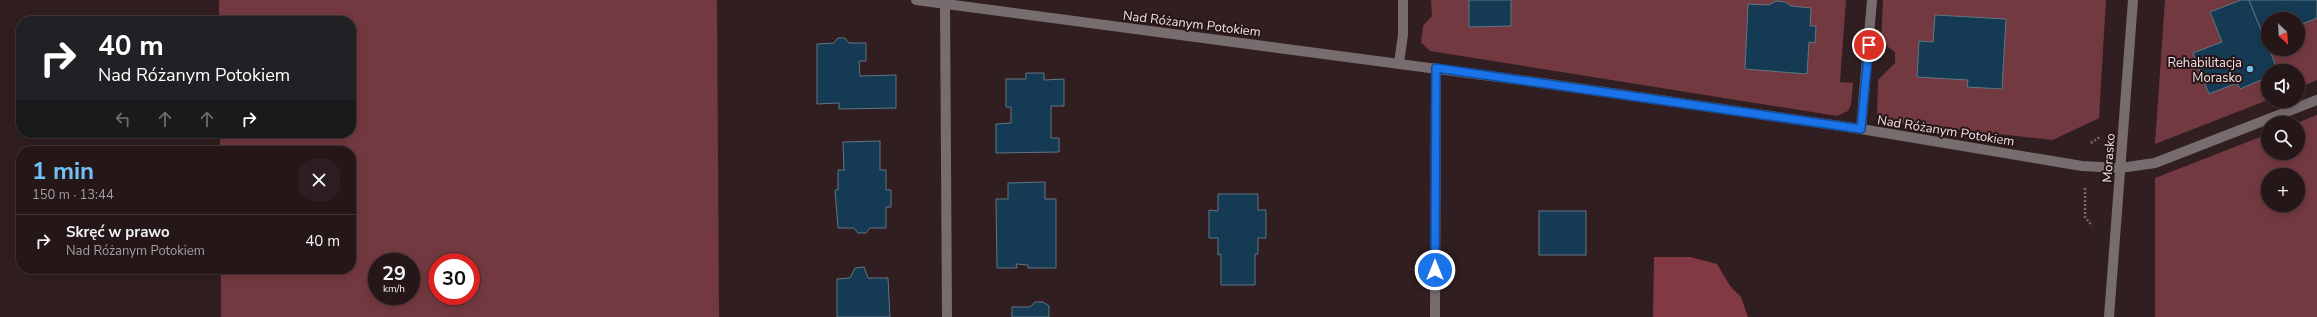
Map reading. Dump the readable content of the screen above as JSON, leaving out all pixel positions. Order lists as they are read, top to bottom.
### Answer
{
  "streets": {
    "street": ["Nad Różanym Potokiem", "Morasko"]
  },
  "crossings": [
    ["Nad Różanym Potokiem", "Morasko"]
  ],
  "places": ["Rehabilitacja Morasko"],
  "north": "bottom right",
  "page": {
    "map_buttons": "+",
    "turn": ["40 m", "Nad Różanym Potokiem"],
    "heading": ["1 min", "150 m · 13:44"],
    "list": [
      {
        "name": "Skręć w prawo",
        "note": "Nad Różanym Potokiem",
        "value": "40 m"
      }
    ],
    "speed": "29 km/h",
    "limit": "30"
  }
}
